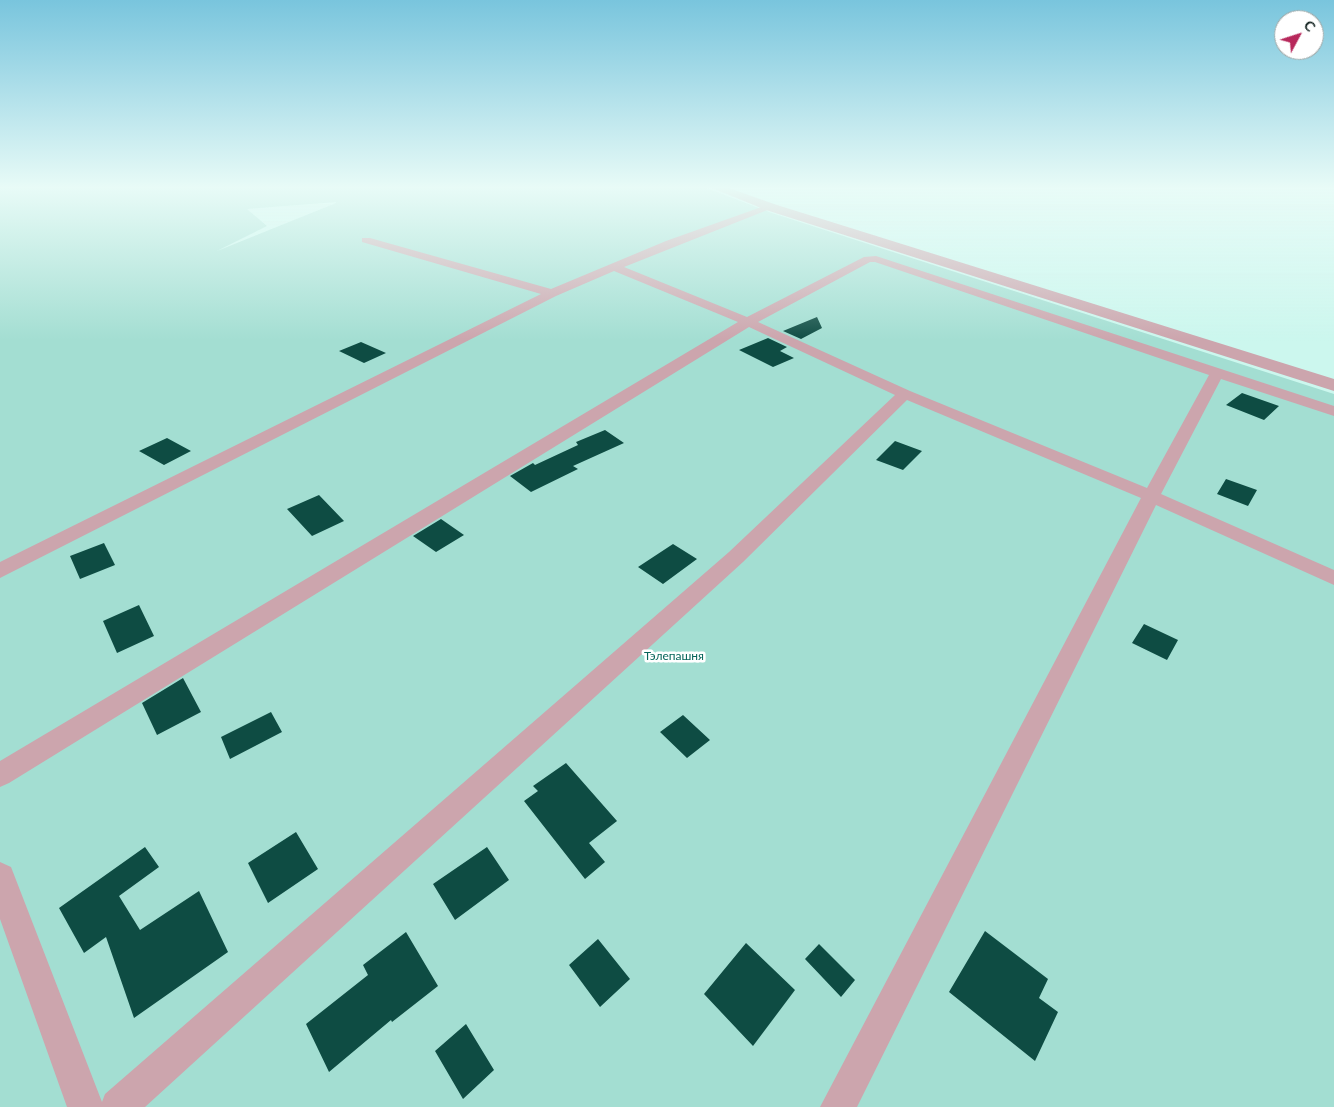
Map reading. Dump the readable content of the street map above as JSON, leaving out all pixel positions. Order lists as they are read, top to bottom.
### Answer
{
  "parks": ["Тэлепашня"],
  "north": "top right"
}
